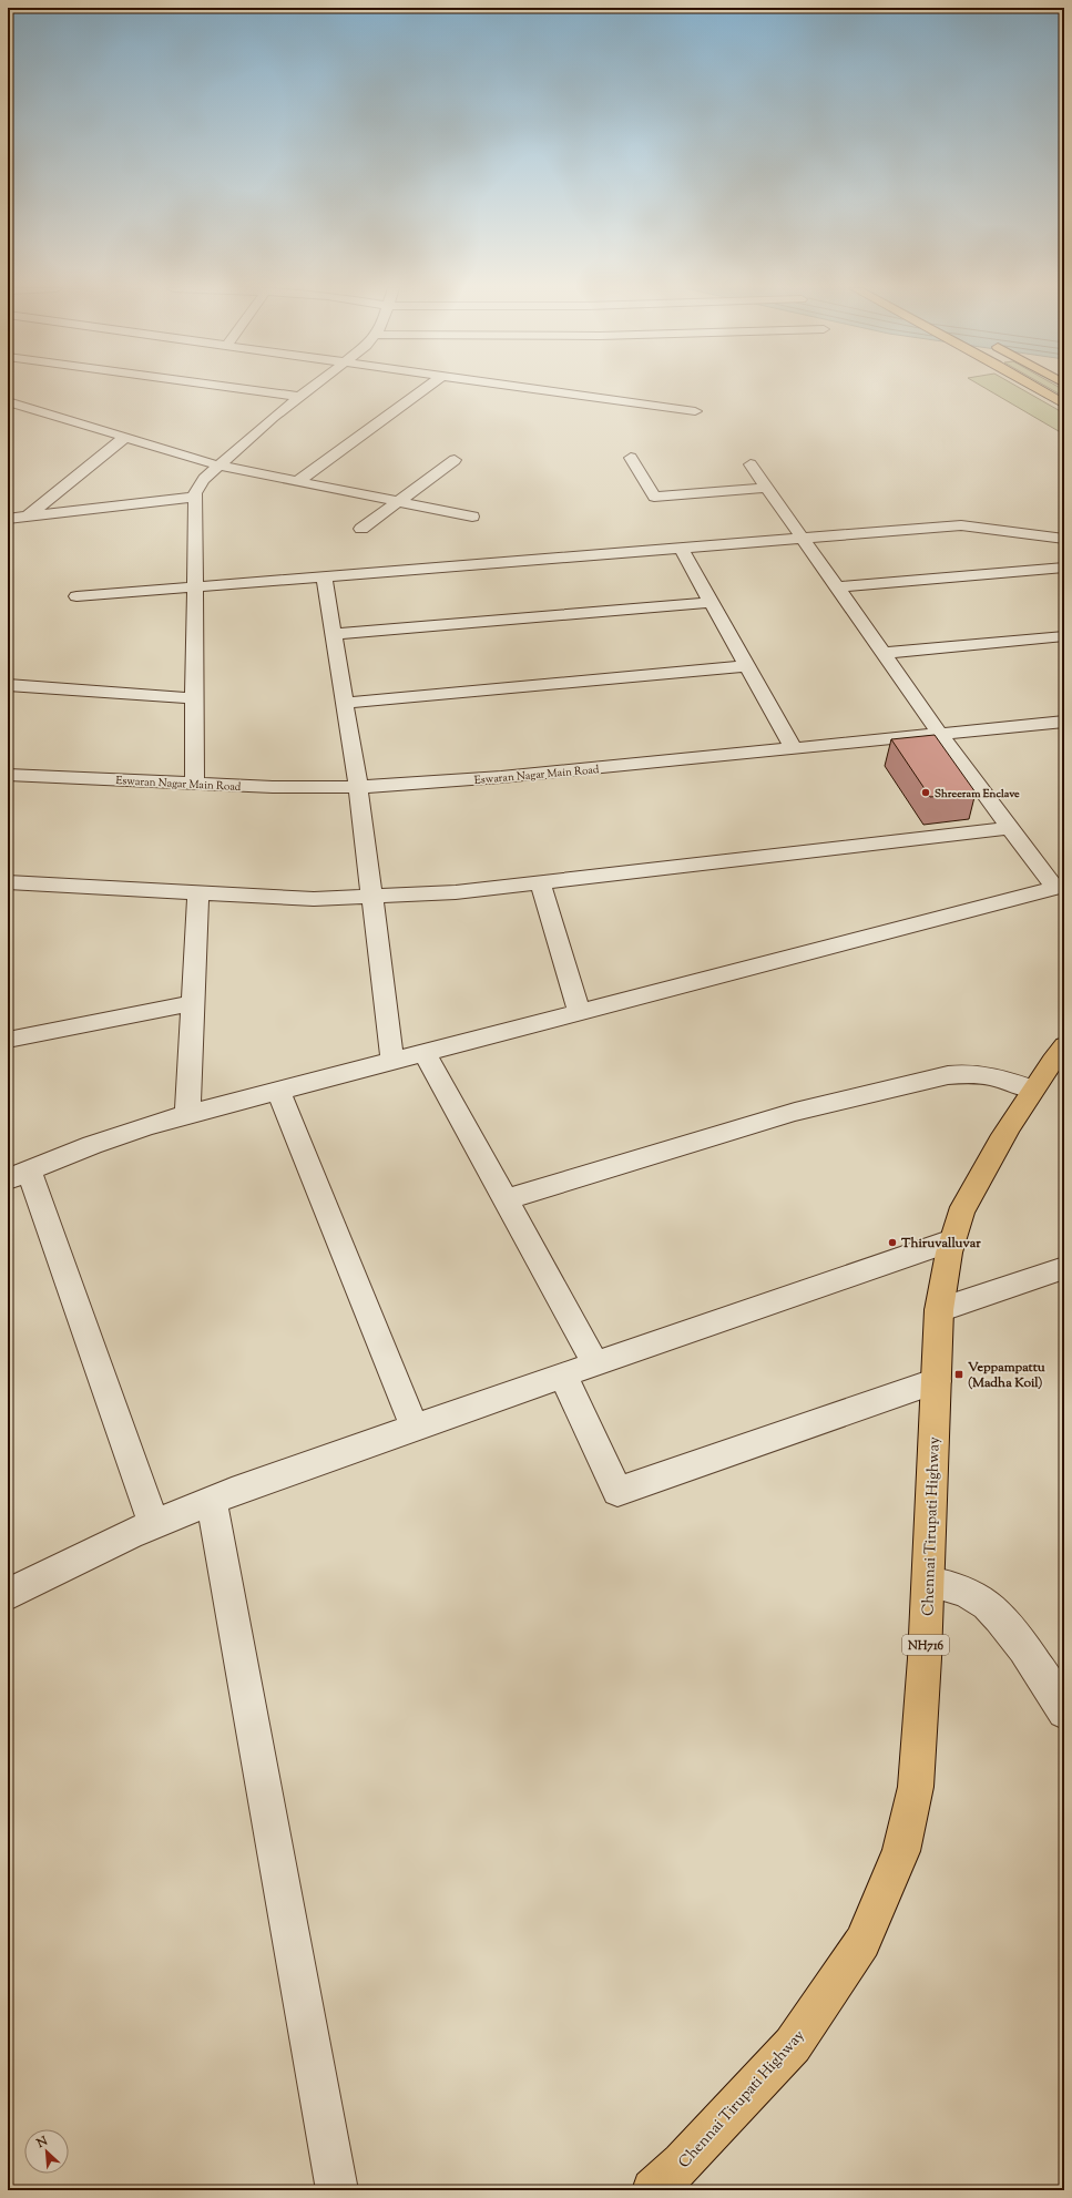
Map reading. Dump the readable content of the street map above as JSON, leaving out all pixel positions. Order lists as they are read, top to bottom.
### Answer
{
  "streets": {
    "main road": ["Chennai Tirupati Highway", "NH716"],
    "street": ["Eswaran Nagar Main Road"]
  },
  "places": {
    "other": ["Shreeram Enclave", "Thiruvalluvar"],
    "transit": ["Veppampattu (Madha Koil)"]
  },
  "north": "top left"
}
